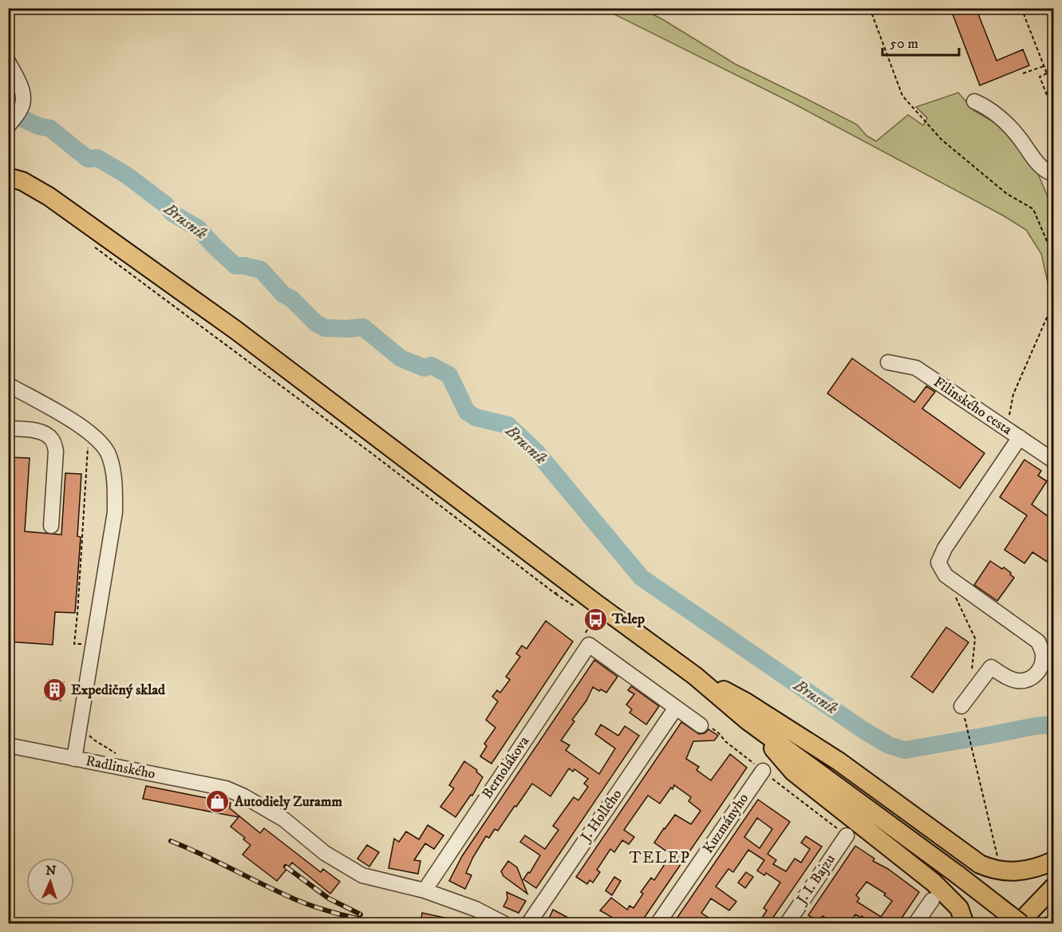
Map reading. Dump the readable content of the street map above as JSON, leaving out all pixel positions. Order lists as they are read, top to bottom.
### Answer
{
  "streets": {
    "street": [
      "Filinského cesta",
      "Radlinského",
      "Bernolákova",
      "J. Hollého",
      "Kuzmányho",
      "J. I. Bajzu"
    ]
  },
  "crossings": [
    ["Radlinského", "Bernolákova"]
  ],
  "districts": ["TELEP"],
  "water": ["Brusník"],
  "places": {
    "bus stop": ["Telep"],
    "building": ["Expedičný sklad"],
    "shop": ["Autodiely Zuramm"]
  },
  "scale_bar": "50 m",
  "north": "top"
}
